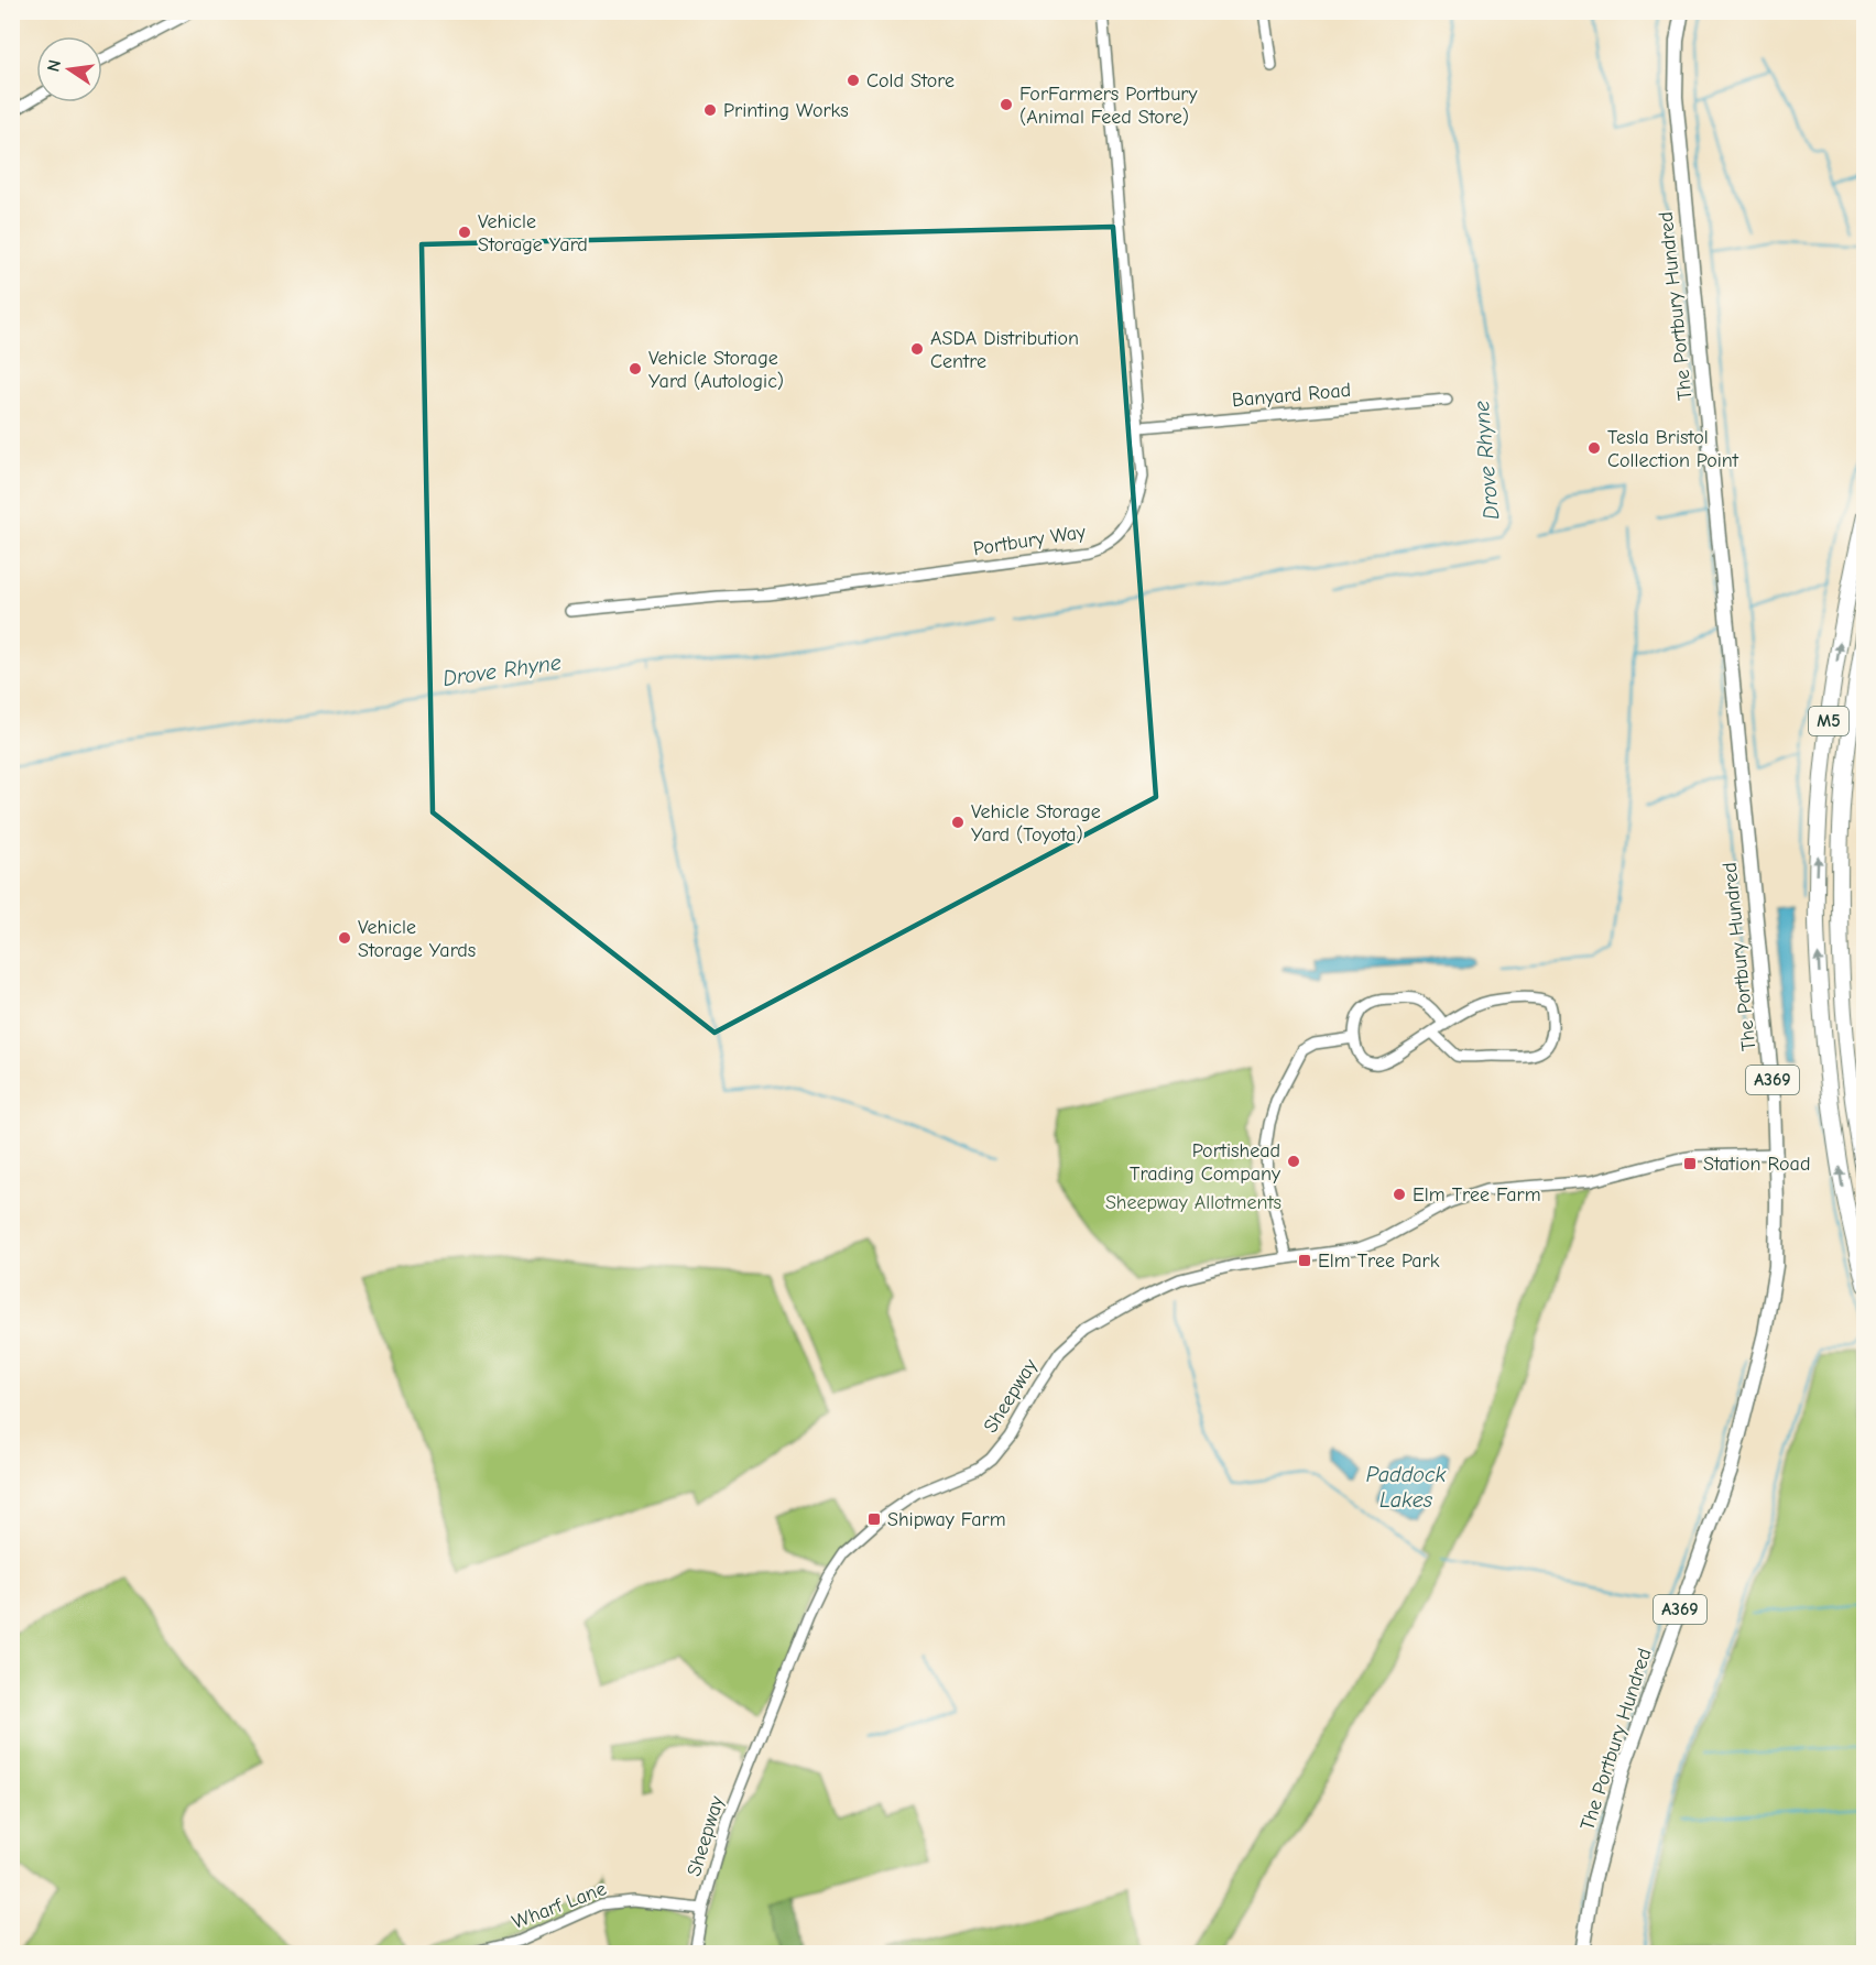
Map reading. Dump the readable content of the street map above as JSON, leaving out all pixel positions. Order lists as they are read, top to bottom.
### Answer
{
  "streets": {
    "highway": ["M5"],
    "main road": ["The Portbury Hundred", "A369"],
    "street": [
      "Banyard Road",
      "Portbury Way",
      "Sheepway",
      "Wharf Lane"
    ]
  },
  "crossings": [
    ["The Portbury Hundred", "Sheepway"],
    ["Banyard Road", "Portbury Way"],
    ["Sheepway", "Wharf Lane"]
  ],
  "water": ["Drove Rhyne", "Paddock Lakes"],
  "parks": ["Sheepway Allotments"],
  "places": {
    "other": [
      "Cold Store",
      "ForFarmers Portbury (Animal Feed Store)",
      "Printing Works",
      "Vehicle Storage Yard",
      "ASDA Distribution Centre",
      "Vehicle Storage Yard (Autologic)",
      "Tesla Bristol Collection Point",
      "Vehicle Storage Yard (Toyota)",
      "Vehicle Storage Yards",
      "Portishead Trading Company",
      "Elm Tree Farm"
    ],
    "transit": ["Station Road", "Elm Tree Park", "Shipway Farm"]
  },
  "north": "left"
}
